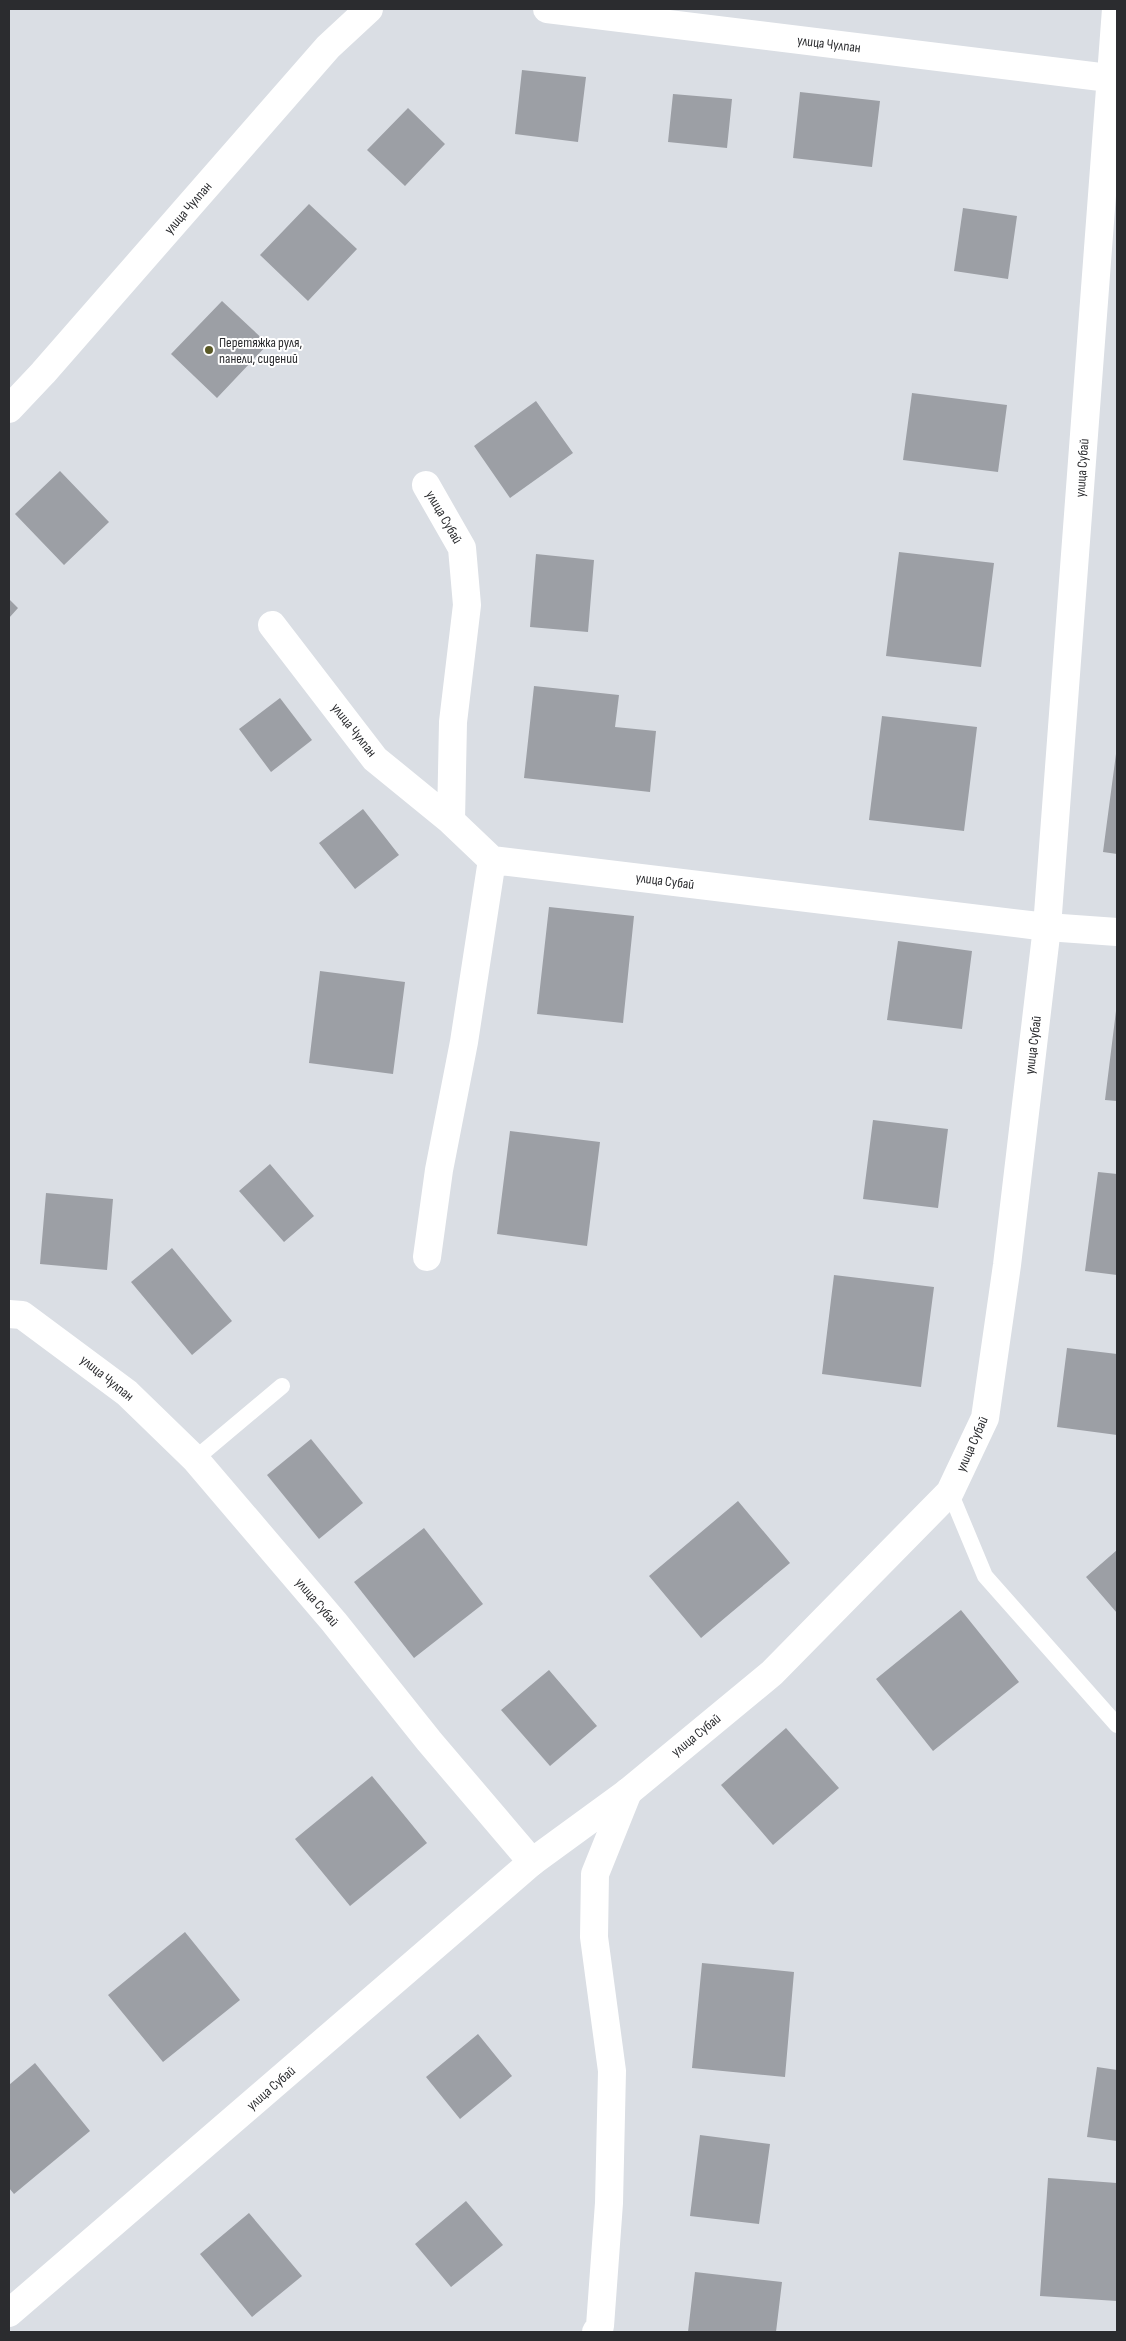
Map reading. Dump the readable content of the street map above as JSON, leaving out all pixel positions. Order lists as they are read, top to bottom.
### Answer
{
  "streets": {
    "street": ["улица Чулпан", "улица Субай"]
  },
  "crossings": [
    ["улица Чулпан", "улица Субай"]
  ],
  "places": ["Перетяжка руля, панели, сидений"]
}
